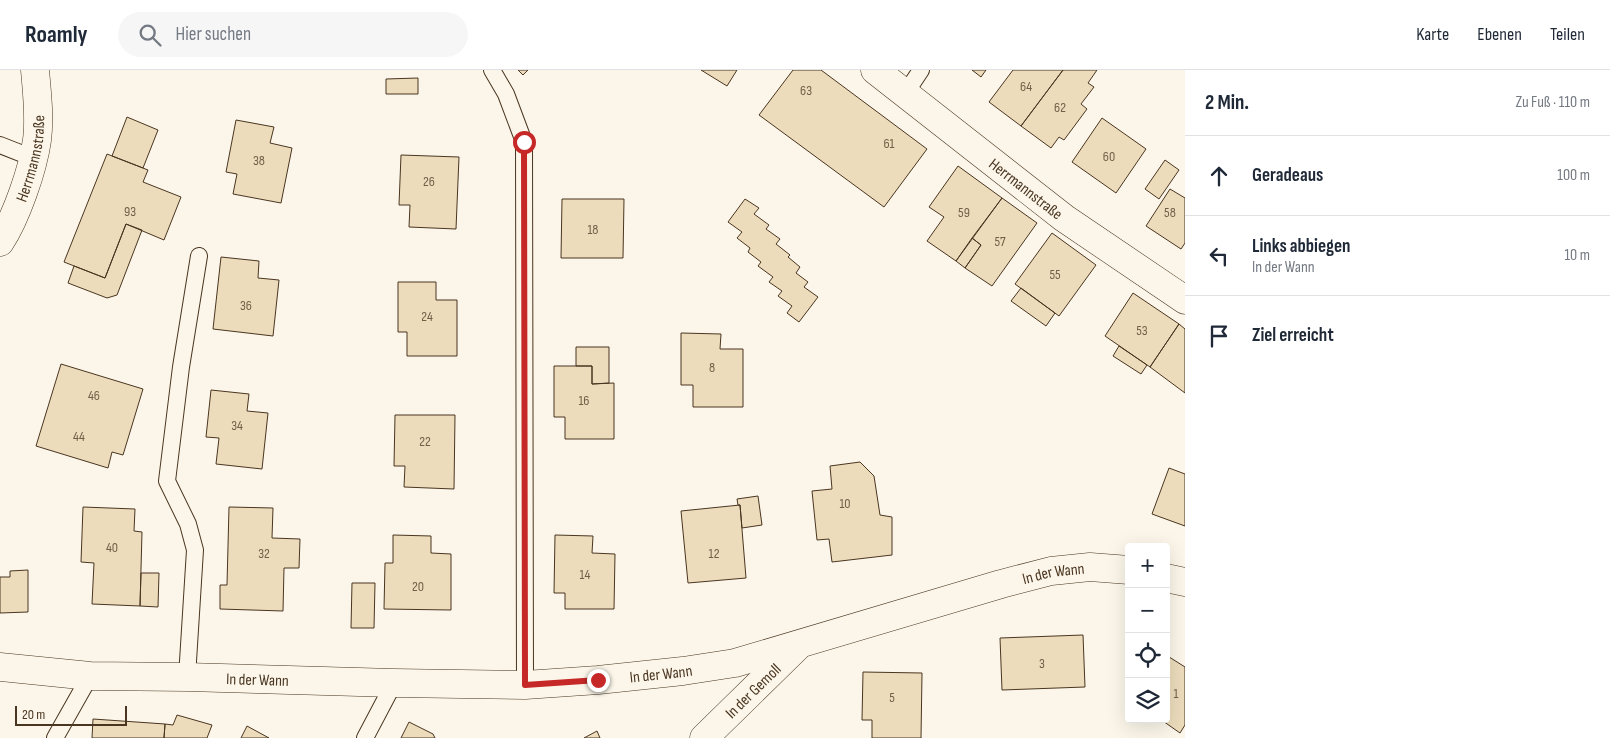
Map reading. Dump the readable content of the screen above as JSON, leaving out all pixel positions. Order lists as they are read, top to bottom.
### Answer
{
  "streets": {
    "street": ["Herrmannstraße", "In der Wann", "In der Gemoll"]
  },
  "crossings": [
    ["In der Wann", "In der Gemoll"]
  ],
  "house_numbers": [
    "64",
    "63",
    "62",
    "61",
    "60",
    "38",
    "26",
    "93",
    "59",
    "58",
    "18",
    "57",
    "55",
    "36",
    "24",
    "53",
    "8",
    "46",
    "16",
    "34",
    "44",
    "22",
    "10",
    "40",
    "32",
    "12",
    "14",
    "20",
    "3",
    "1",
    "5"
  ],
  "scale_bar": "20 m",
  "page": {
    "header": "Roamly",
    "search": "Hier suchen",
    "nav": ["Karte", "Ebenen", "Teilen"],
    "heading": ["2 Min.", "Zu Fuß · 110 m"],
    "list": [
      ["Geradeaus", "100 m"],
      ["Links abbiegen", "In der Wann", "10 m"],
      "Ziel erreicht"
    ],
    "map_buttons": ["+", "−"],
    "scale": "20 m"
  }
}
